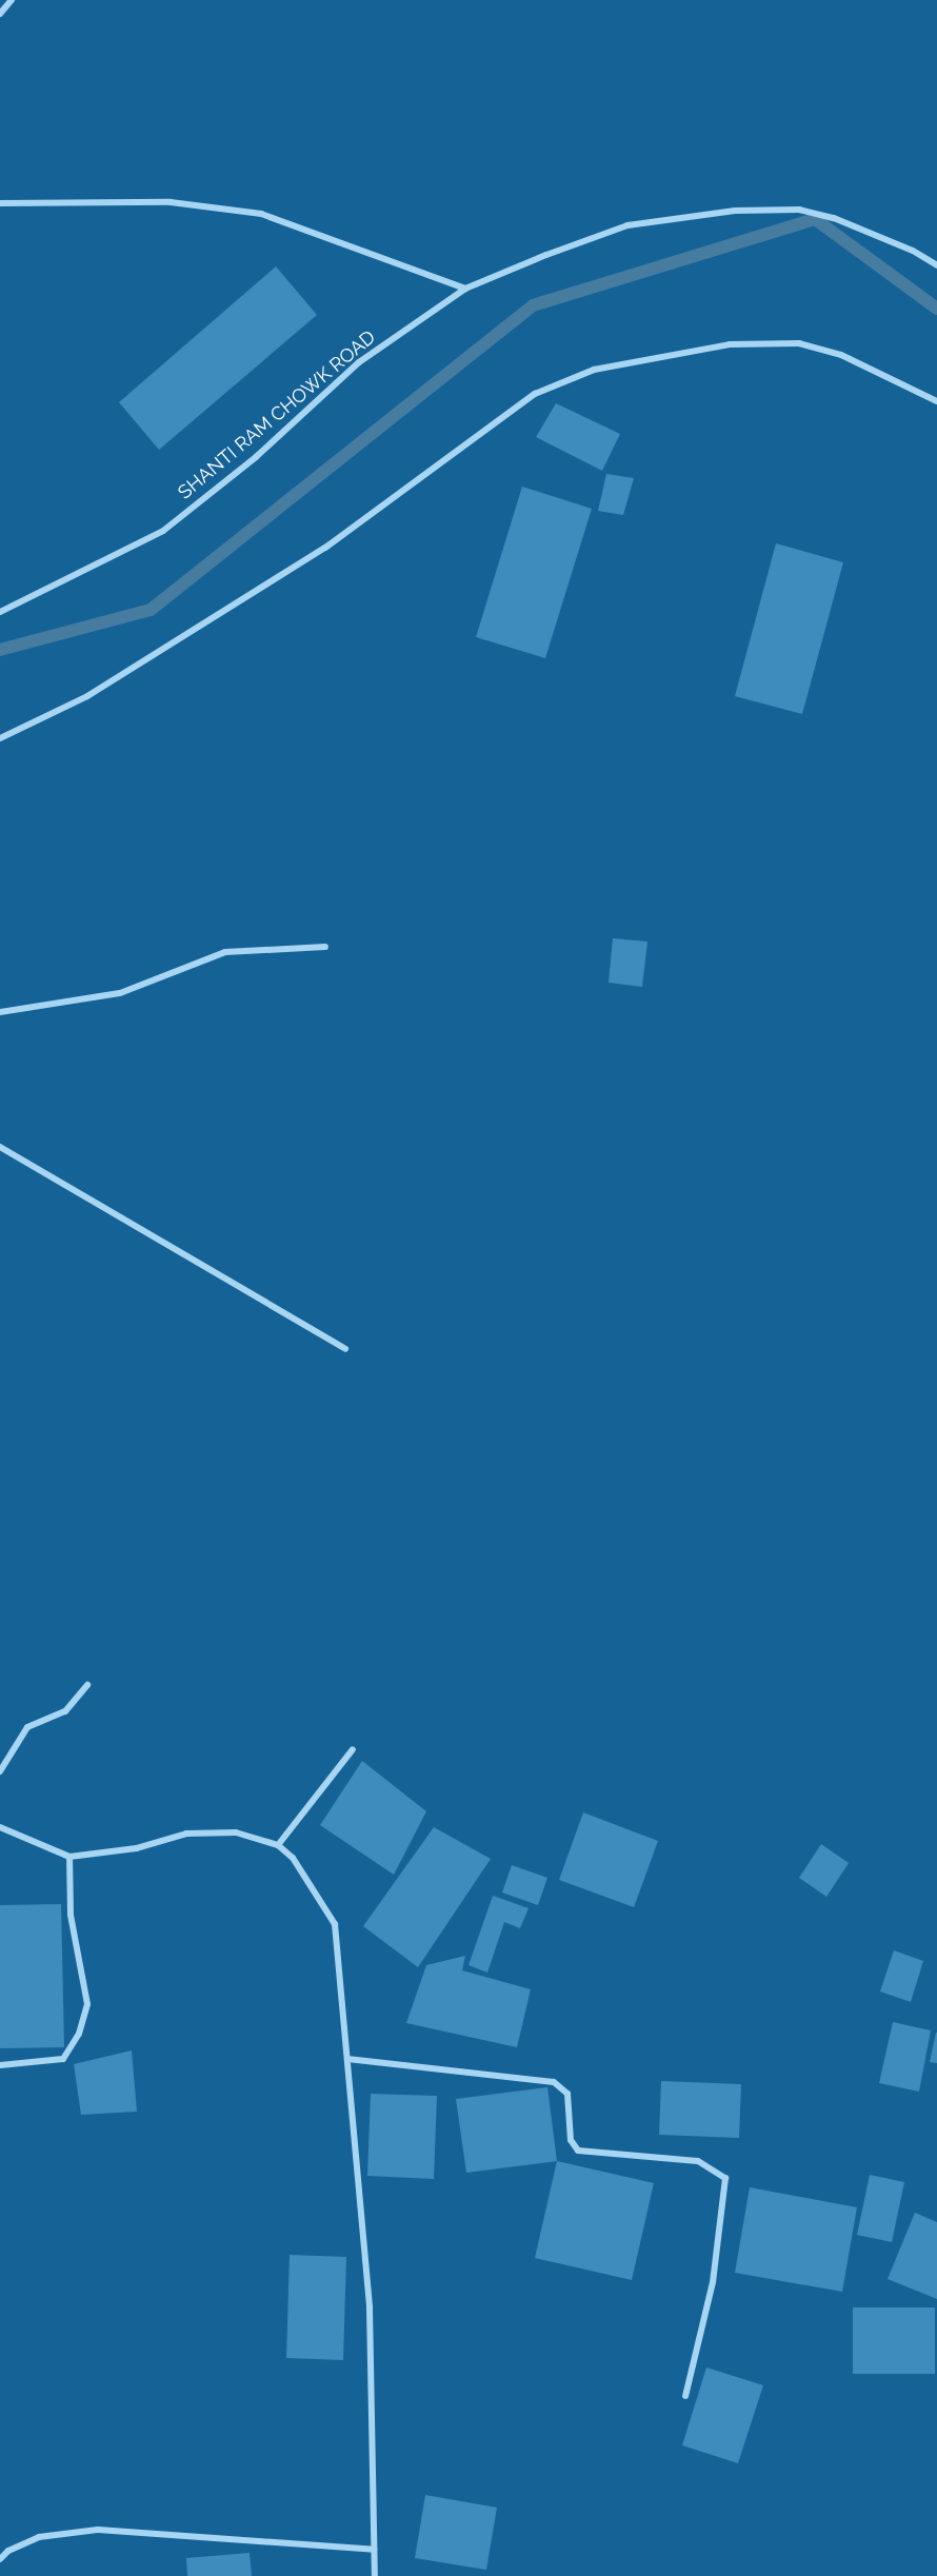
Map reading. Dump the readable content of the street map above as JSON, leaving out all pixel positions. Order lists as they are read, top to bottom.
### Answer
{
  "streets": {
    "street": ["SHANTI RAM CHOWK ROAD"]
  }
}
